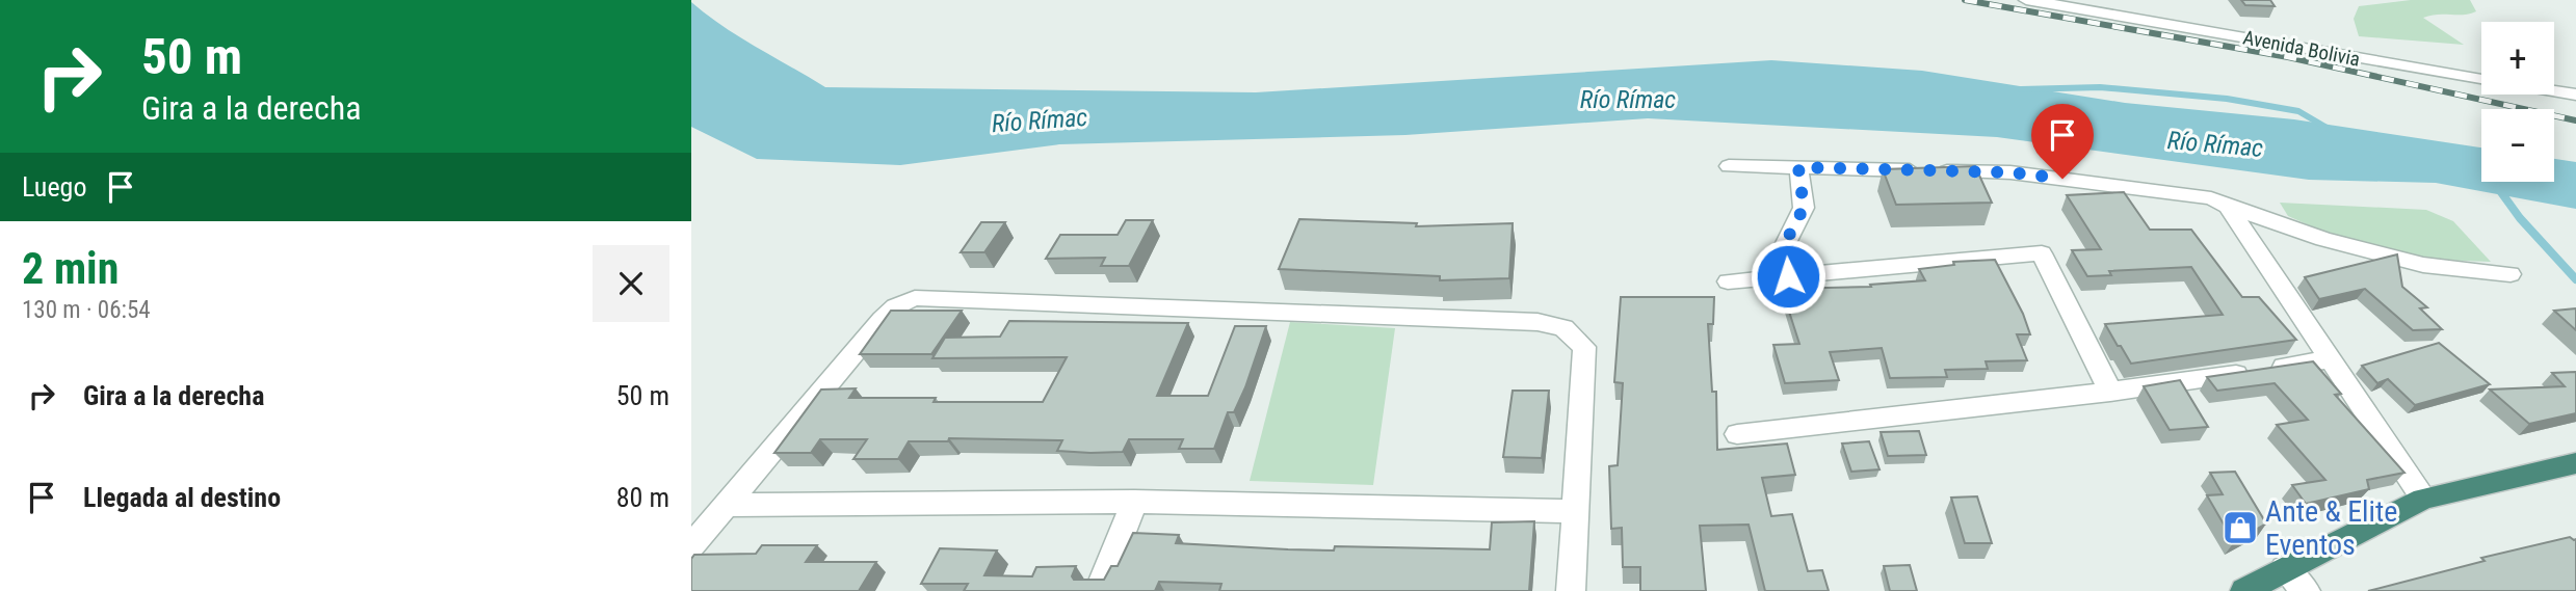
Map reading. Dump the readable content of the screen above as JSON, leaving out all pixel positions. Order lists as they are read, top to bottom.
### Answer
{
  "streets": {
    "street": ["Avenida Bolivia"]
  },
  "water": ["Río Rímac"],
  "places": {
    "shop": ["Ante & Elite Eventos"]
  },
  "page": {
    "turn": ["50 m", "Gira a la derecha"],
    "map_buttons": ["+", "−"],
    "then": "Luego",
    "heading": ["2 min", "130 m · 06:54"],
    "list": [
      {
        "name": "Gira a la derecha",
        "value": "50 m"
      },
      {
        "name": "Llegada al destino",
        "value": "80 m"
      }
    ]
  }
}
